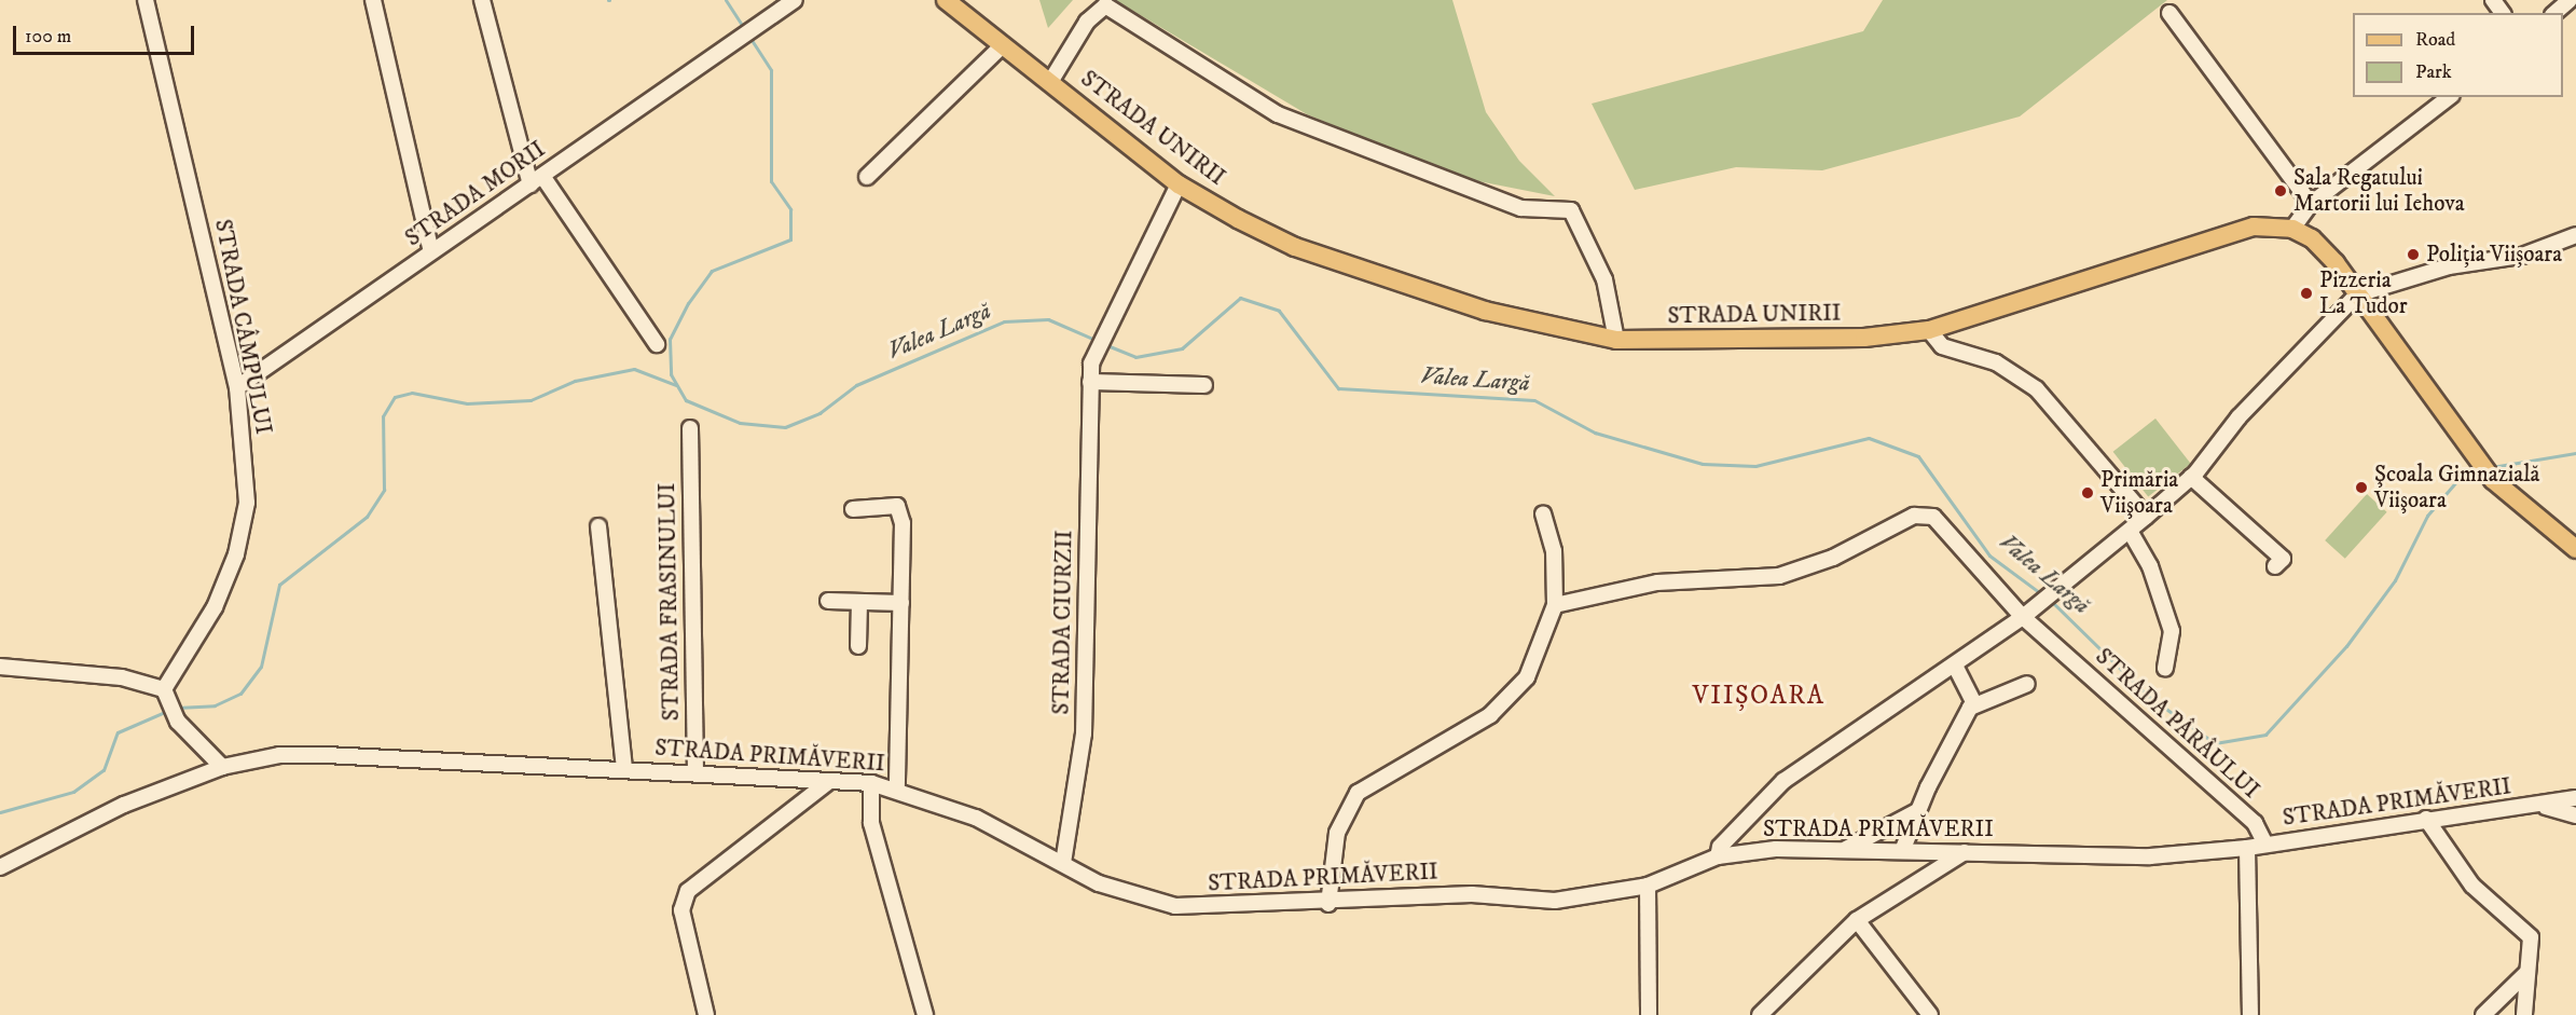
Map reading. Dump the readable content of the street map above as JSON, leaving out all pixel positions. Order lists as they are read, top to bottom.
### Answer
{
  "streets": {
    "main road": ["STRADA UNIRII"],
    "street": [
      "STRADA MORII",
      "STRADA CÂMPULUI",
      "STRADA FRASINULUI",
      "STRADA CIURZII",
      "STRADA PÂRÂULUI",
      "STRADA PRIMĂVERII"
    ]
  },
  "crossings": [
    ["STRADA UNIRII", "STRADA CIURZII"],
    ["STRADA MORII", "STRADA CÂMPULUI"],
    ["STRADA FRASINULUI", "STRADA PRIMĂVERII"],
    ["STRADA CIURZII", "STRADA PRIMĂVERII"],
    ["STRADA PÂRÂULUI", "STRADA PRIMĂVERII"]
  ],
  "districts": ["VIIȘOARA"],
  "water": ["Valea Largă"],
  "places": [
    "Sala Regatului Martorii lui Iehova",
    "Poliția Viișoara",
    "Pizzeria La Tudor",
    "Şcoala Gimnazială Viişoara",
    "Primăria Viişoara"
  ],
  "legend": ["Road", "Park"],
  "scale_bar": "100 m"
}
